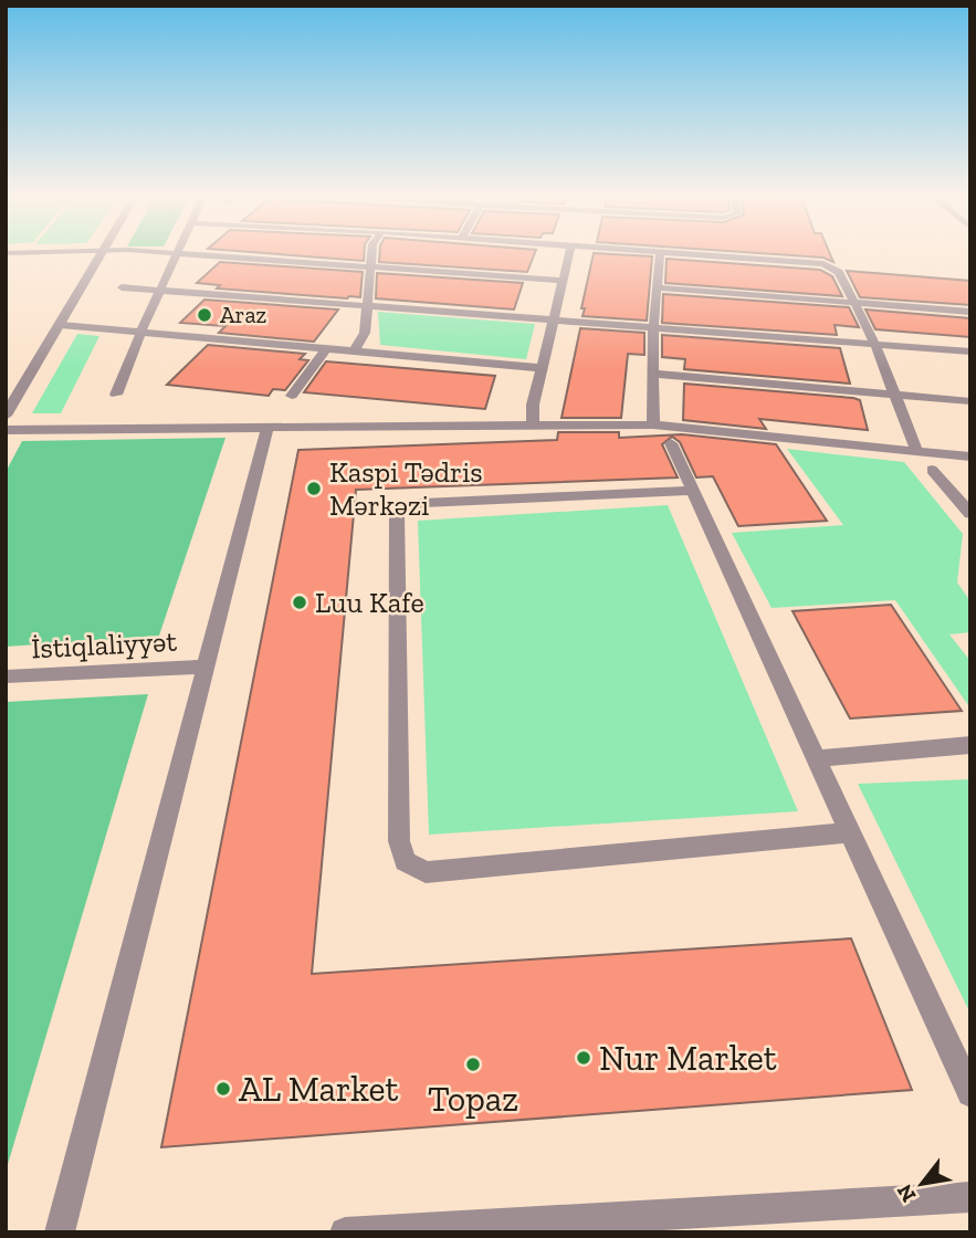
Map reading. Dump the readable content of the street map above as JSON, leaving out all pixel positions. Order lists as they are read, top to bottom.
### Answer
{
  "streets": {
    "lane": ["İstiqlaliyyət"]
  },
  "places": [
    "Araz",
    "Kaspi Tədris Mərkəzi",
    "Luu Kafe",
    "Nur Market",
    "Topaz",
    "AL Market"
  ],
  "north": "bottom left"
}
